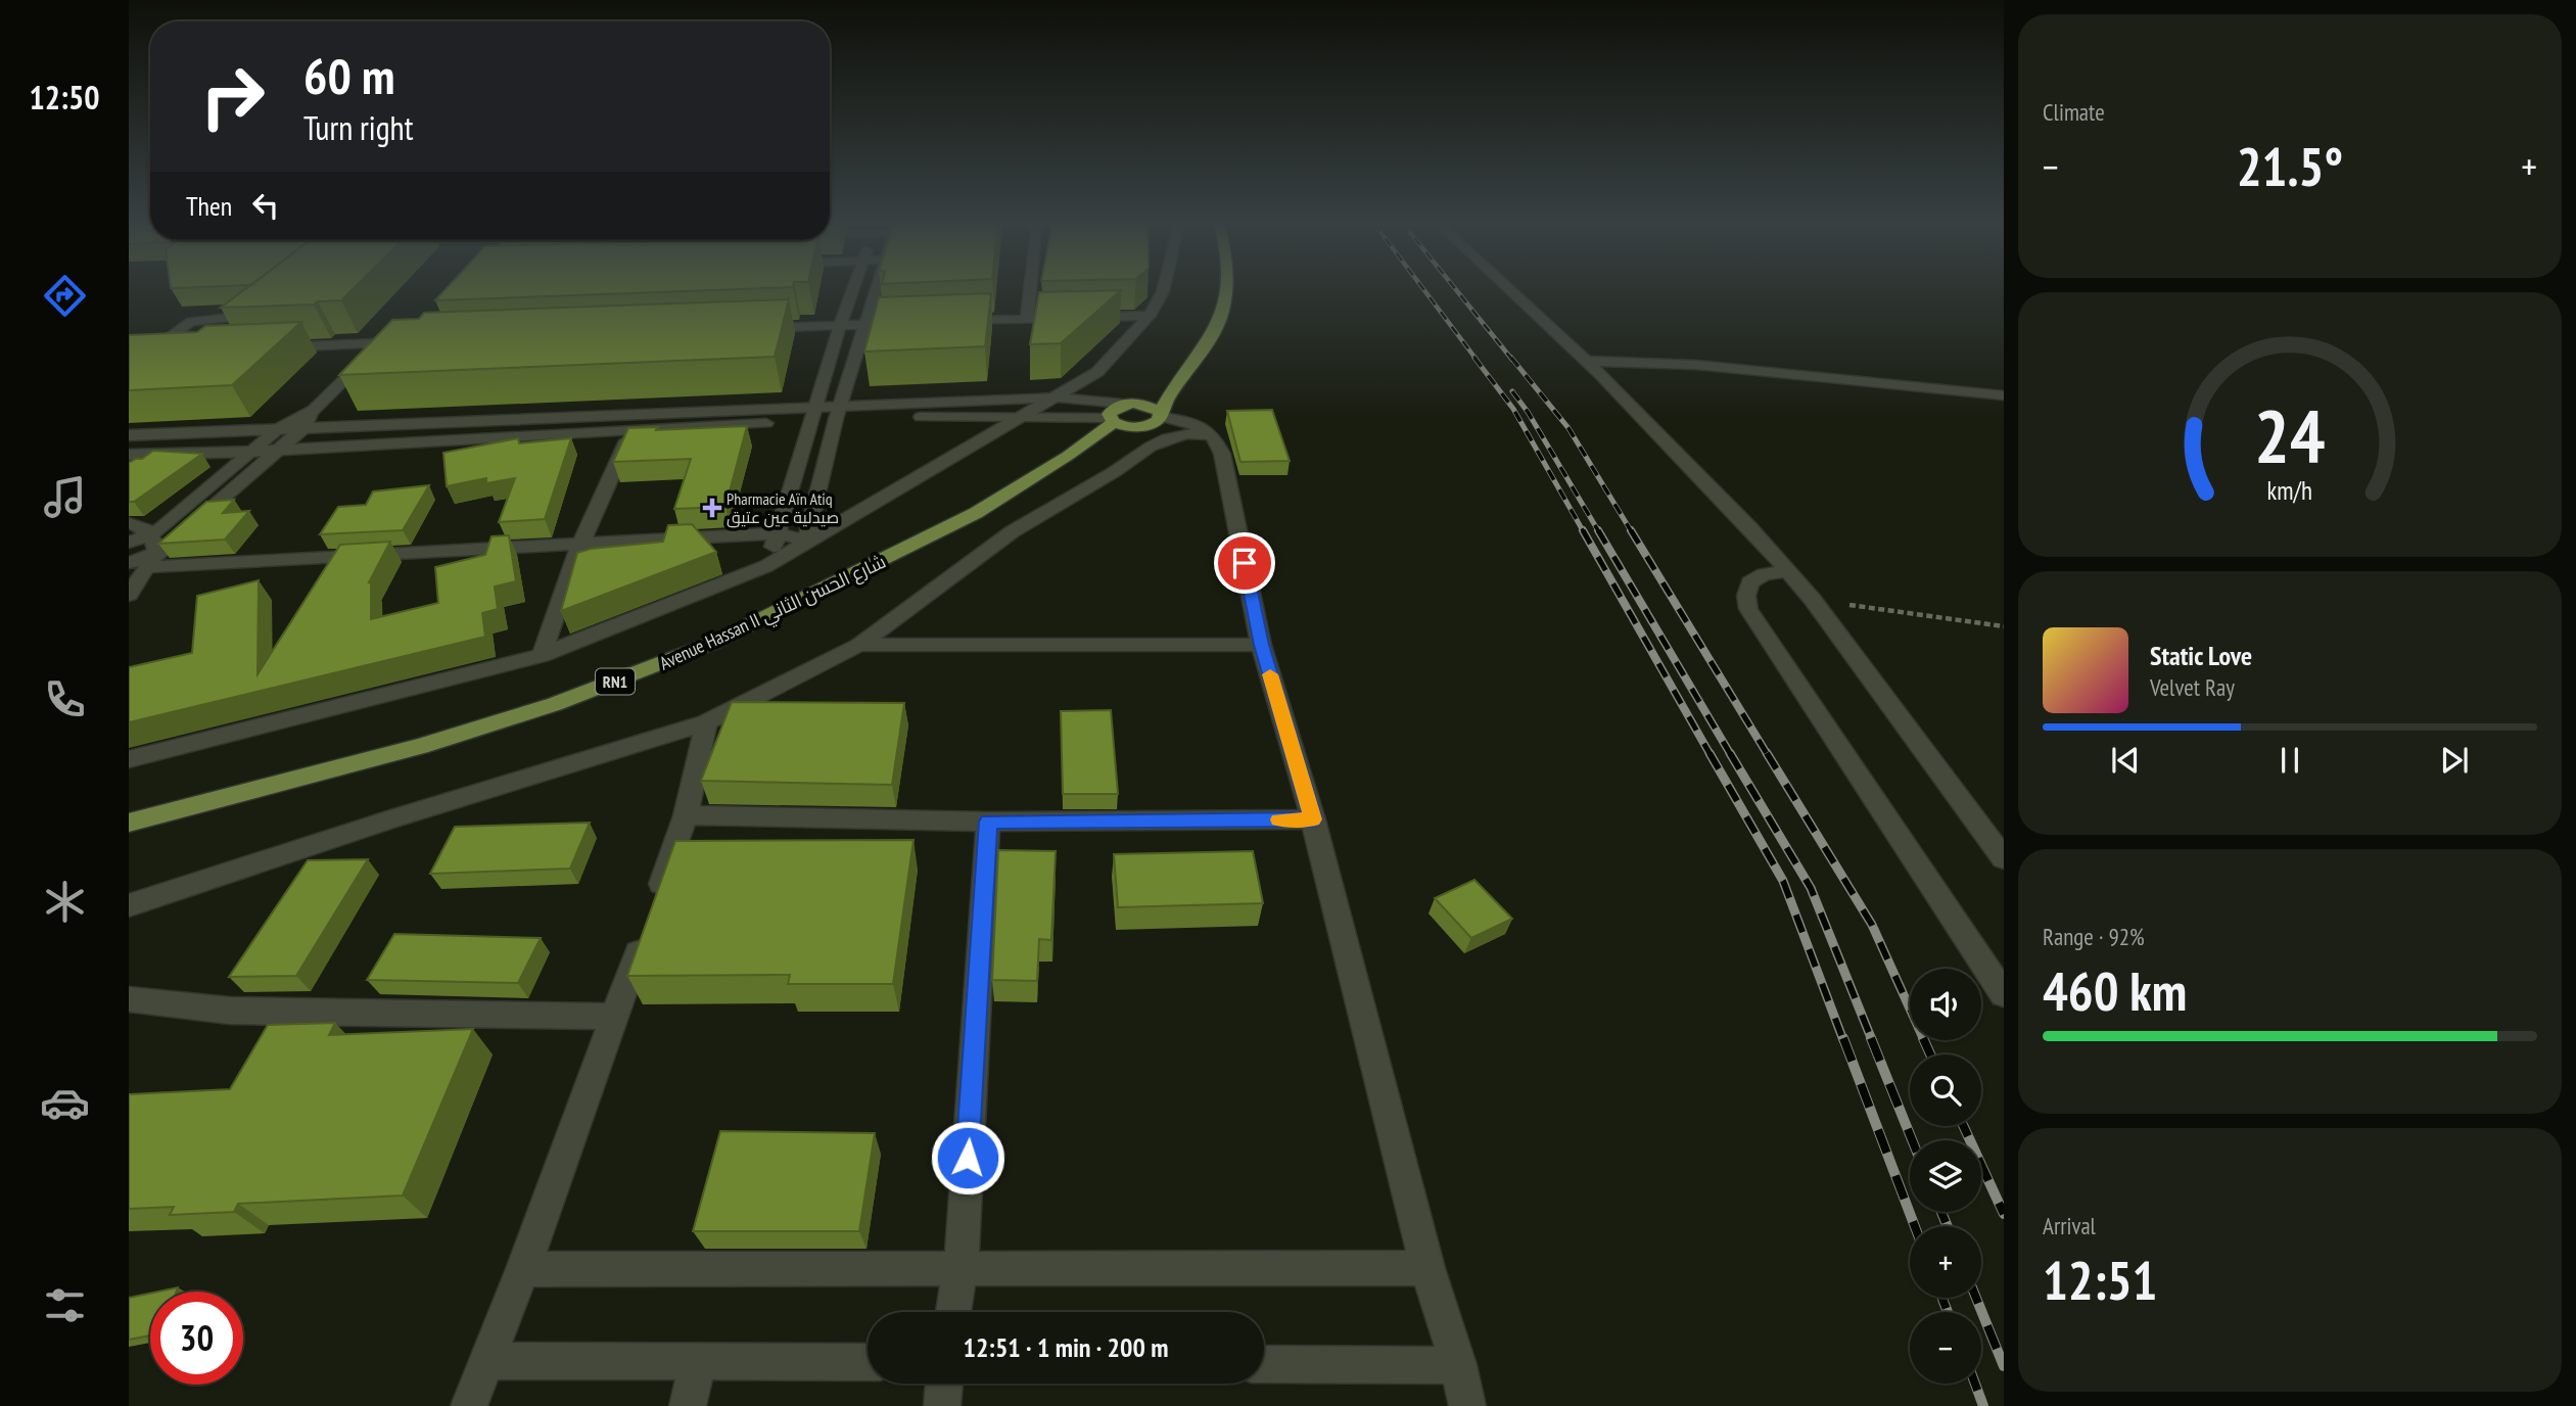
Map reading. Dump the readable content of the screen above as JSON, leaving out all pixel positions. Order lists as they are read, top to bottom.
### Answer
{
  "streets": {
    "main road": ["Avenue Hassan II شارع الحسن الثاني", "RN1"]
  },
  "places": {
    "health": ["Pharmacie Aïn Atiq صيدلية عين عتيق"]
  },
  "page": {
    "tabs": "12:50",
    "tile": [
      "Climate",
      ["Range · 92%", "460 km"],
      ["Arrival", "12:51"]
    ],
    "turn": ["60 m", "Turn right"],
    "heat": ["−", "21.5°", "+"],
    "then": "Then",
    "song": ["Static Love", "Velvet Ray"],
    "map_buttons": ["+", "−"],
    "limit": "30",
    "trip": "12:51 · 1 min · 200 m",
    "gauge": ["24", "km/h"]
  }
}
